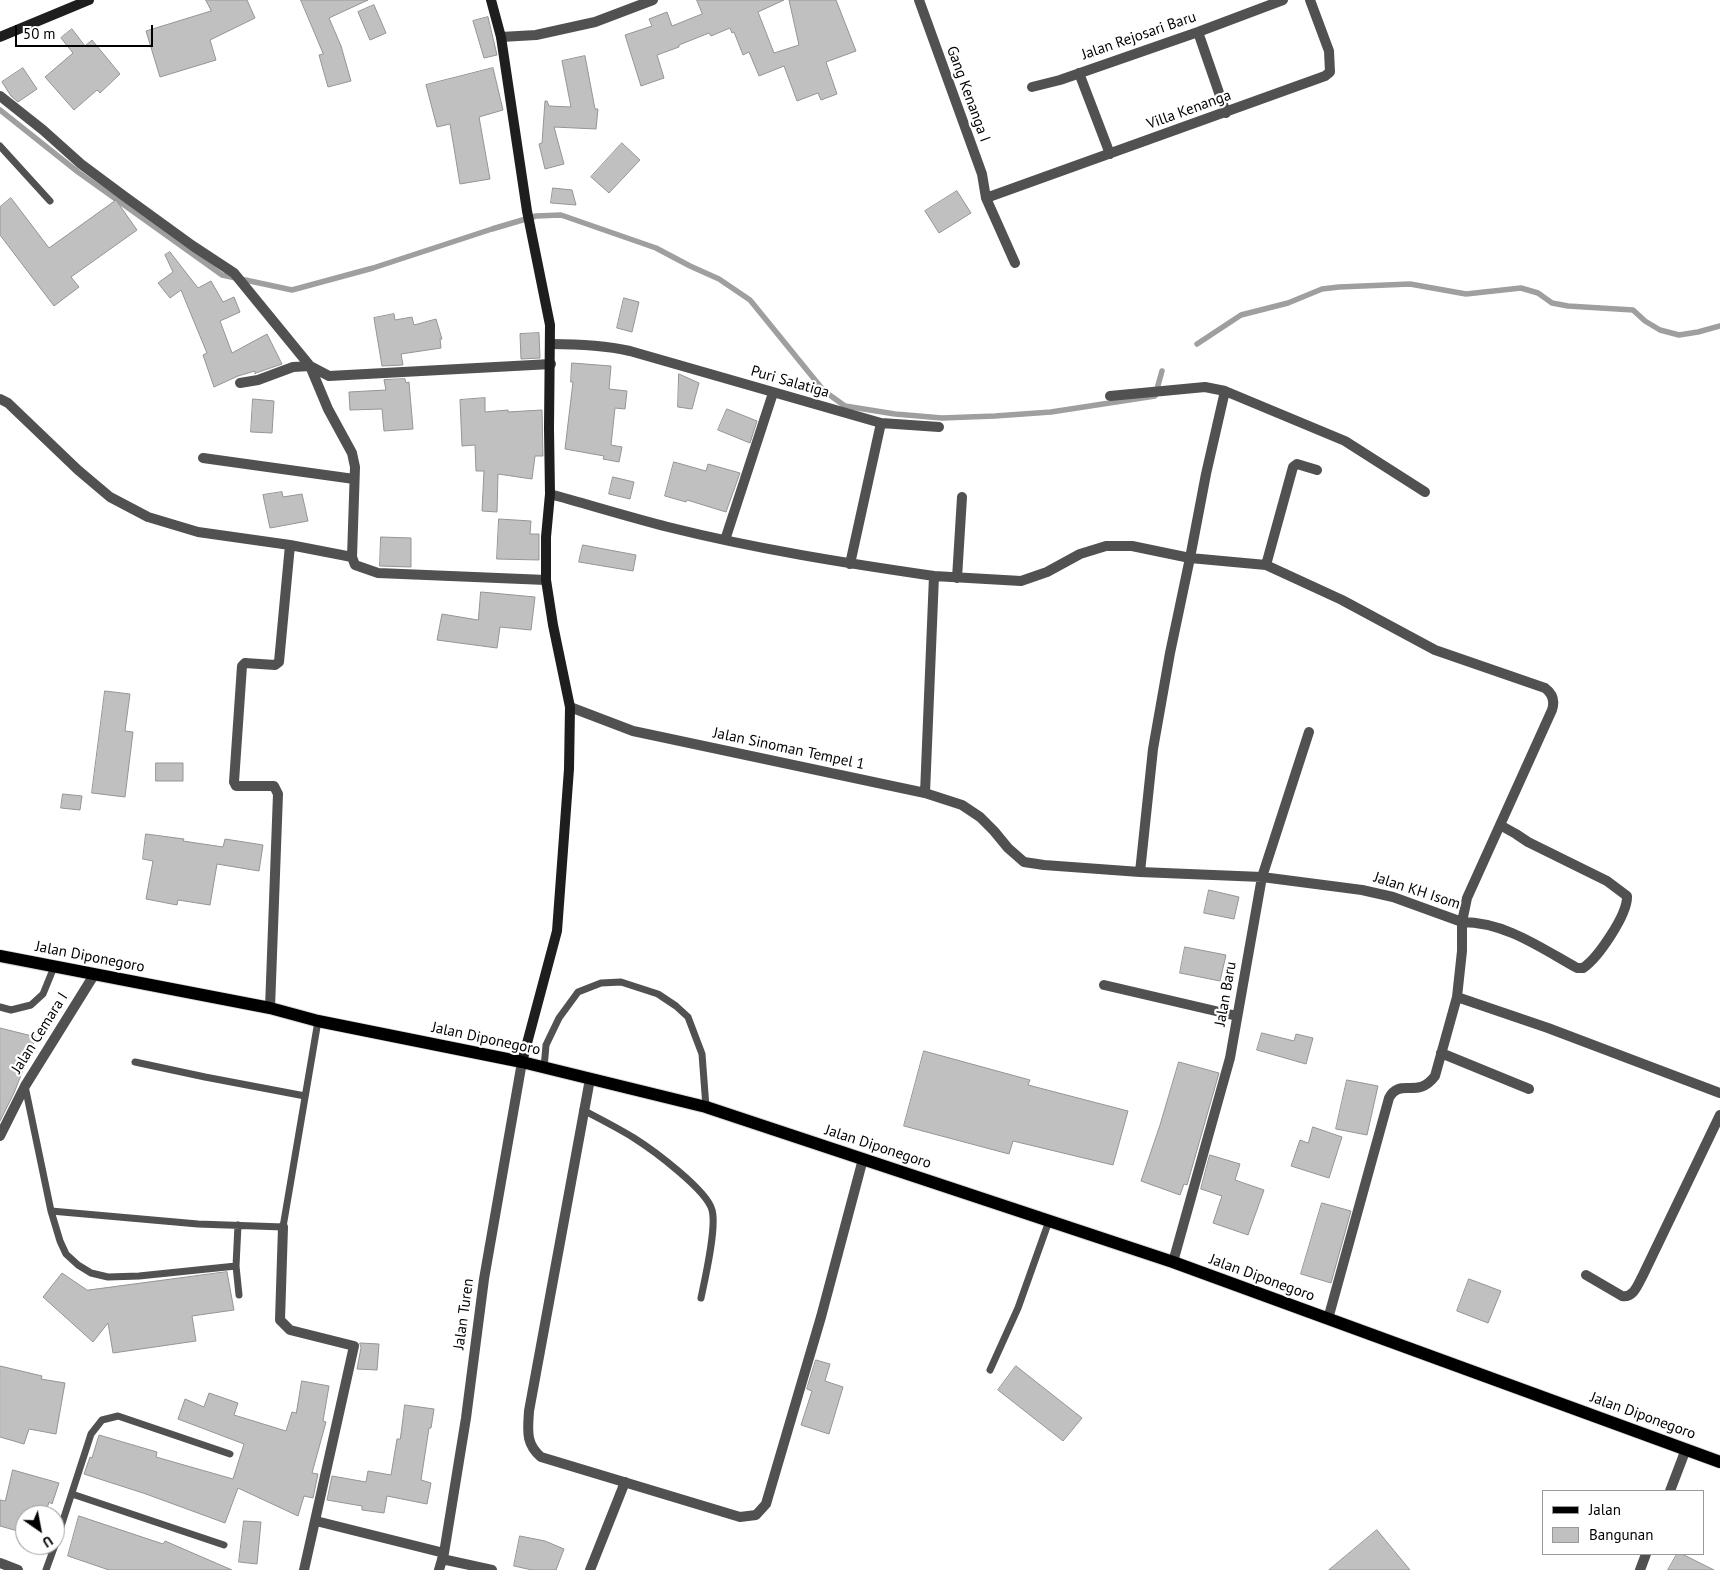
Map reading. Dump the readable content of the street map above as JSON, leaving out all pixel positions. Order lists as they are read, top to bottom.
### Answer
{
  "streets": {
    "main road": ["Jalan Diponegoro"],
    "street": [
      "Jalan Rejosari Baru",
      "Gang Kenanga I",
      "Villa Kenanga",
      "Puri Salatiga",
      "Jalan Sinoman Tempel 1",
      "Jalan KH Isom",
      "Jalan Baru",
      "Jalan Cemara I",
      "Jalan Turen"
    ]
  },
  "crossings": [
    ["Gang Kenanga I", "Villa Kenanga"],
    ["Jalan Sinoman Tempel 1", "Jalan KH Isom"],
    ["Jalan KH Isom", "Jalan Diponegoro"],
    ["Jalan KH Isom", "Jalan Baru"],
    ["Jalan Diponegoro", "Jalan Baru"],
    ["Jalan Diponegoro", "Jalan Cemara I"],
    ["Jalan Diponegoro", "Jalan Turen"]
  ],
  "legend": ["Jalan", "Bangunan"],
  "scale_bar": "50 m",
  "north": "bottom right"
}
